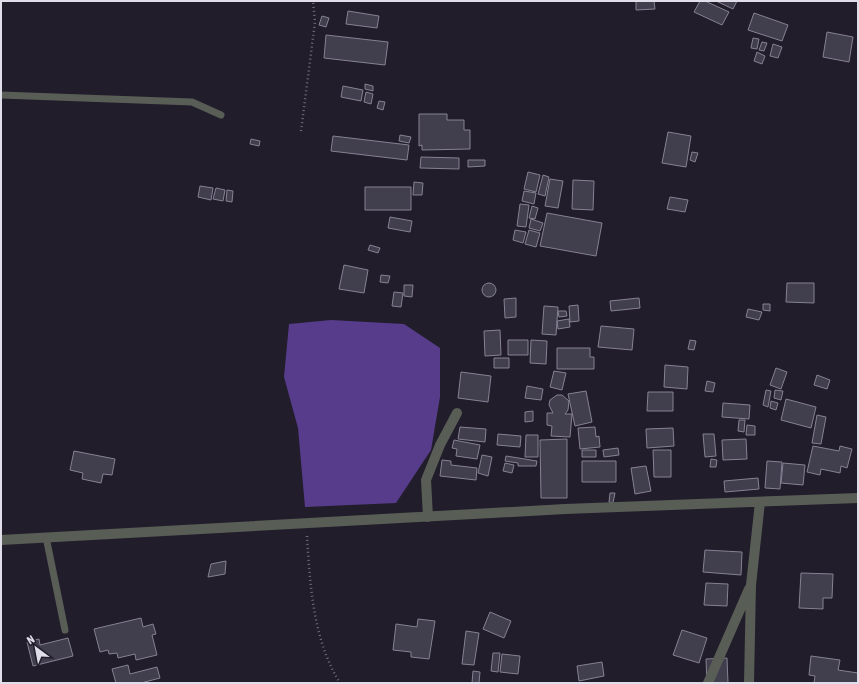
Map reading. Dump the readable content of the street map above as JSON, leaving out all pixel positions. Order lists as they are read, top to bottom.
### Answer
{
  "north": "top left"
}
